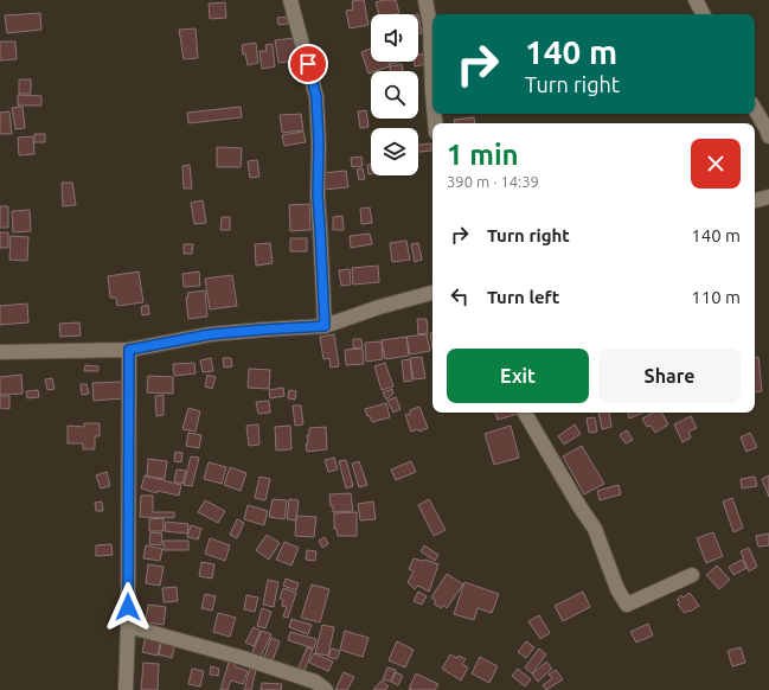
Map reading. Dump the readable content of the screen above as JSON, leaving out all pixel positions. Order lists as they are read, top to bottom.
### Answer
{
  "page": {
    "turn": ["140 m", "Turn right"],
    "heading": ["1 min", "390 m · 14:39"],
    "list": [
      {
        "name": "Turn right",
        "value": "140 m"
      },
      {
        "name": "Turn left",
        "value": "110 m"
      }
    ],
    "buttons": ["Exit", "Share"]
  }
}
